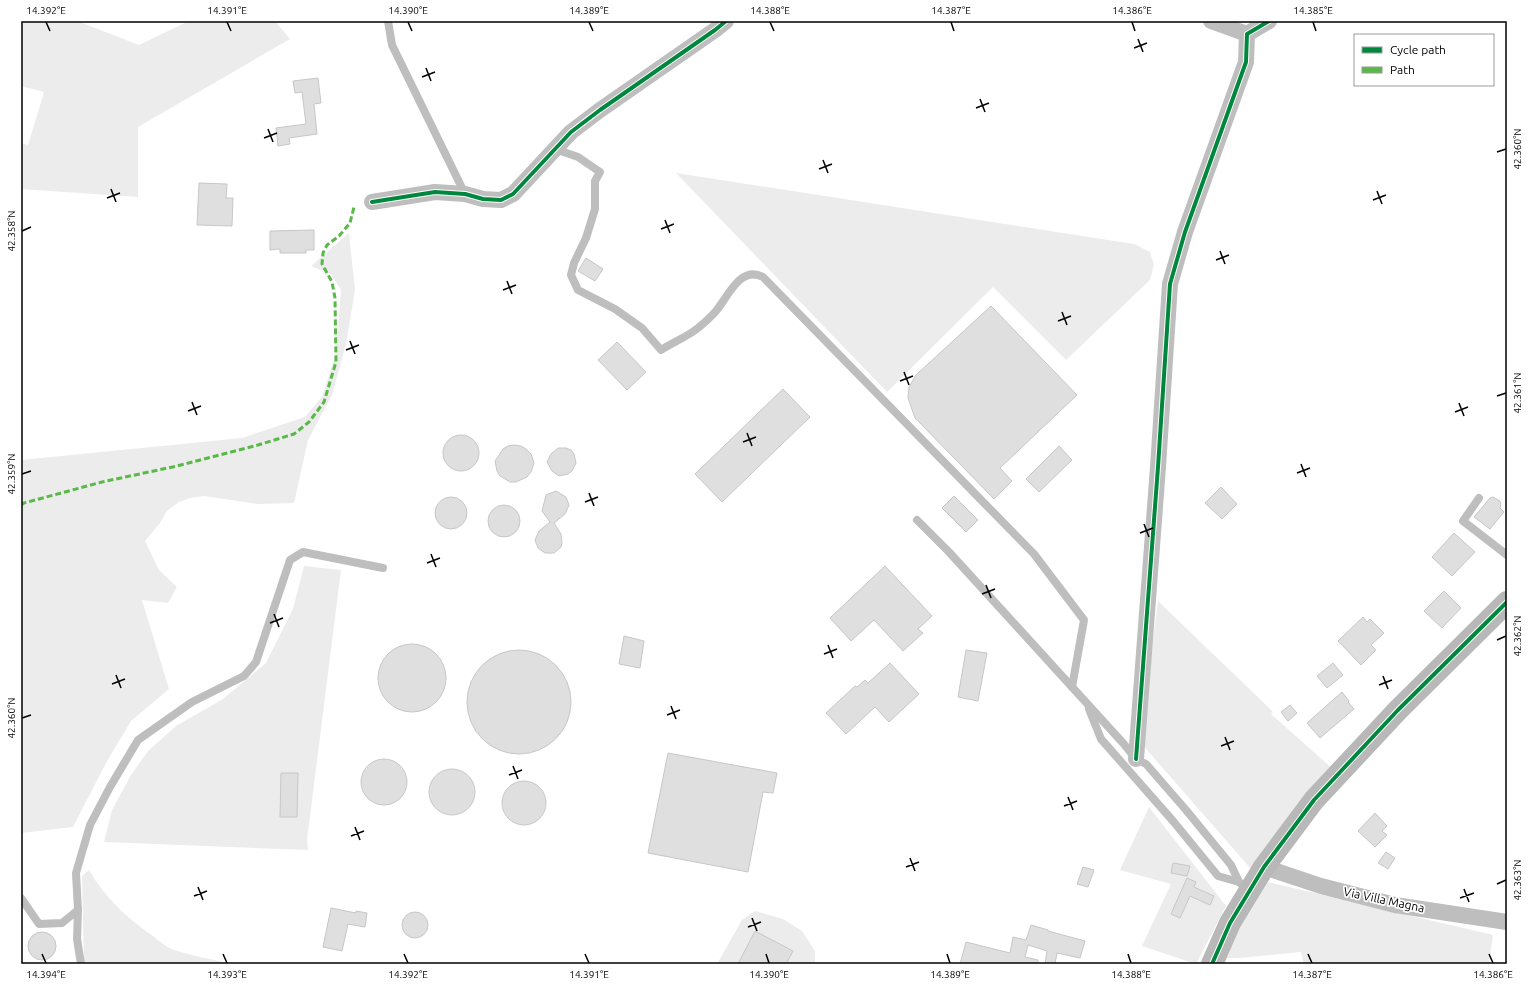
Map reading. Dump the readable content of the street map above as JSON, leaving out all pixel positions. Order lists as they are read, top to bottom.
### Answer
{
  "streets": {
    "street": ["Via Villa Magna"]
  },
  "legend": ["Cycle path", "Path"],
  "coordinates": [
    "14.392°E",
    "14.391°E",
    "14.390°E",
    "14.389°E",
    "14.388°E",
    "14.387°E",
    "14.386°E",
    "14.385°E",
    "42.360°N",
    "42.358°N",
    "42.361°N",
    "42.359°N",
    "42.362°N",
    "42.363°N",
    "14.394°E",
    "14.393°E"
  ]
}
